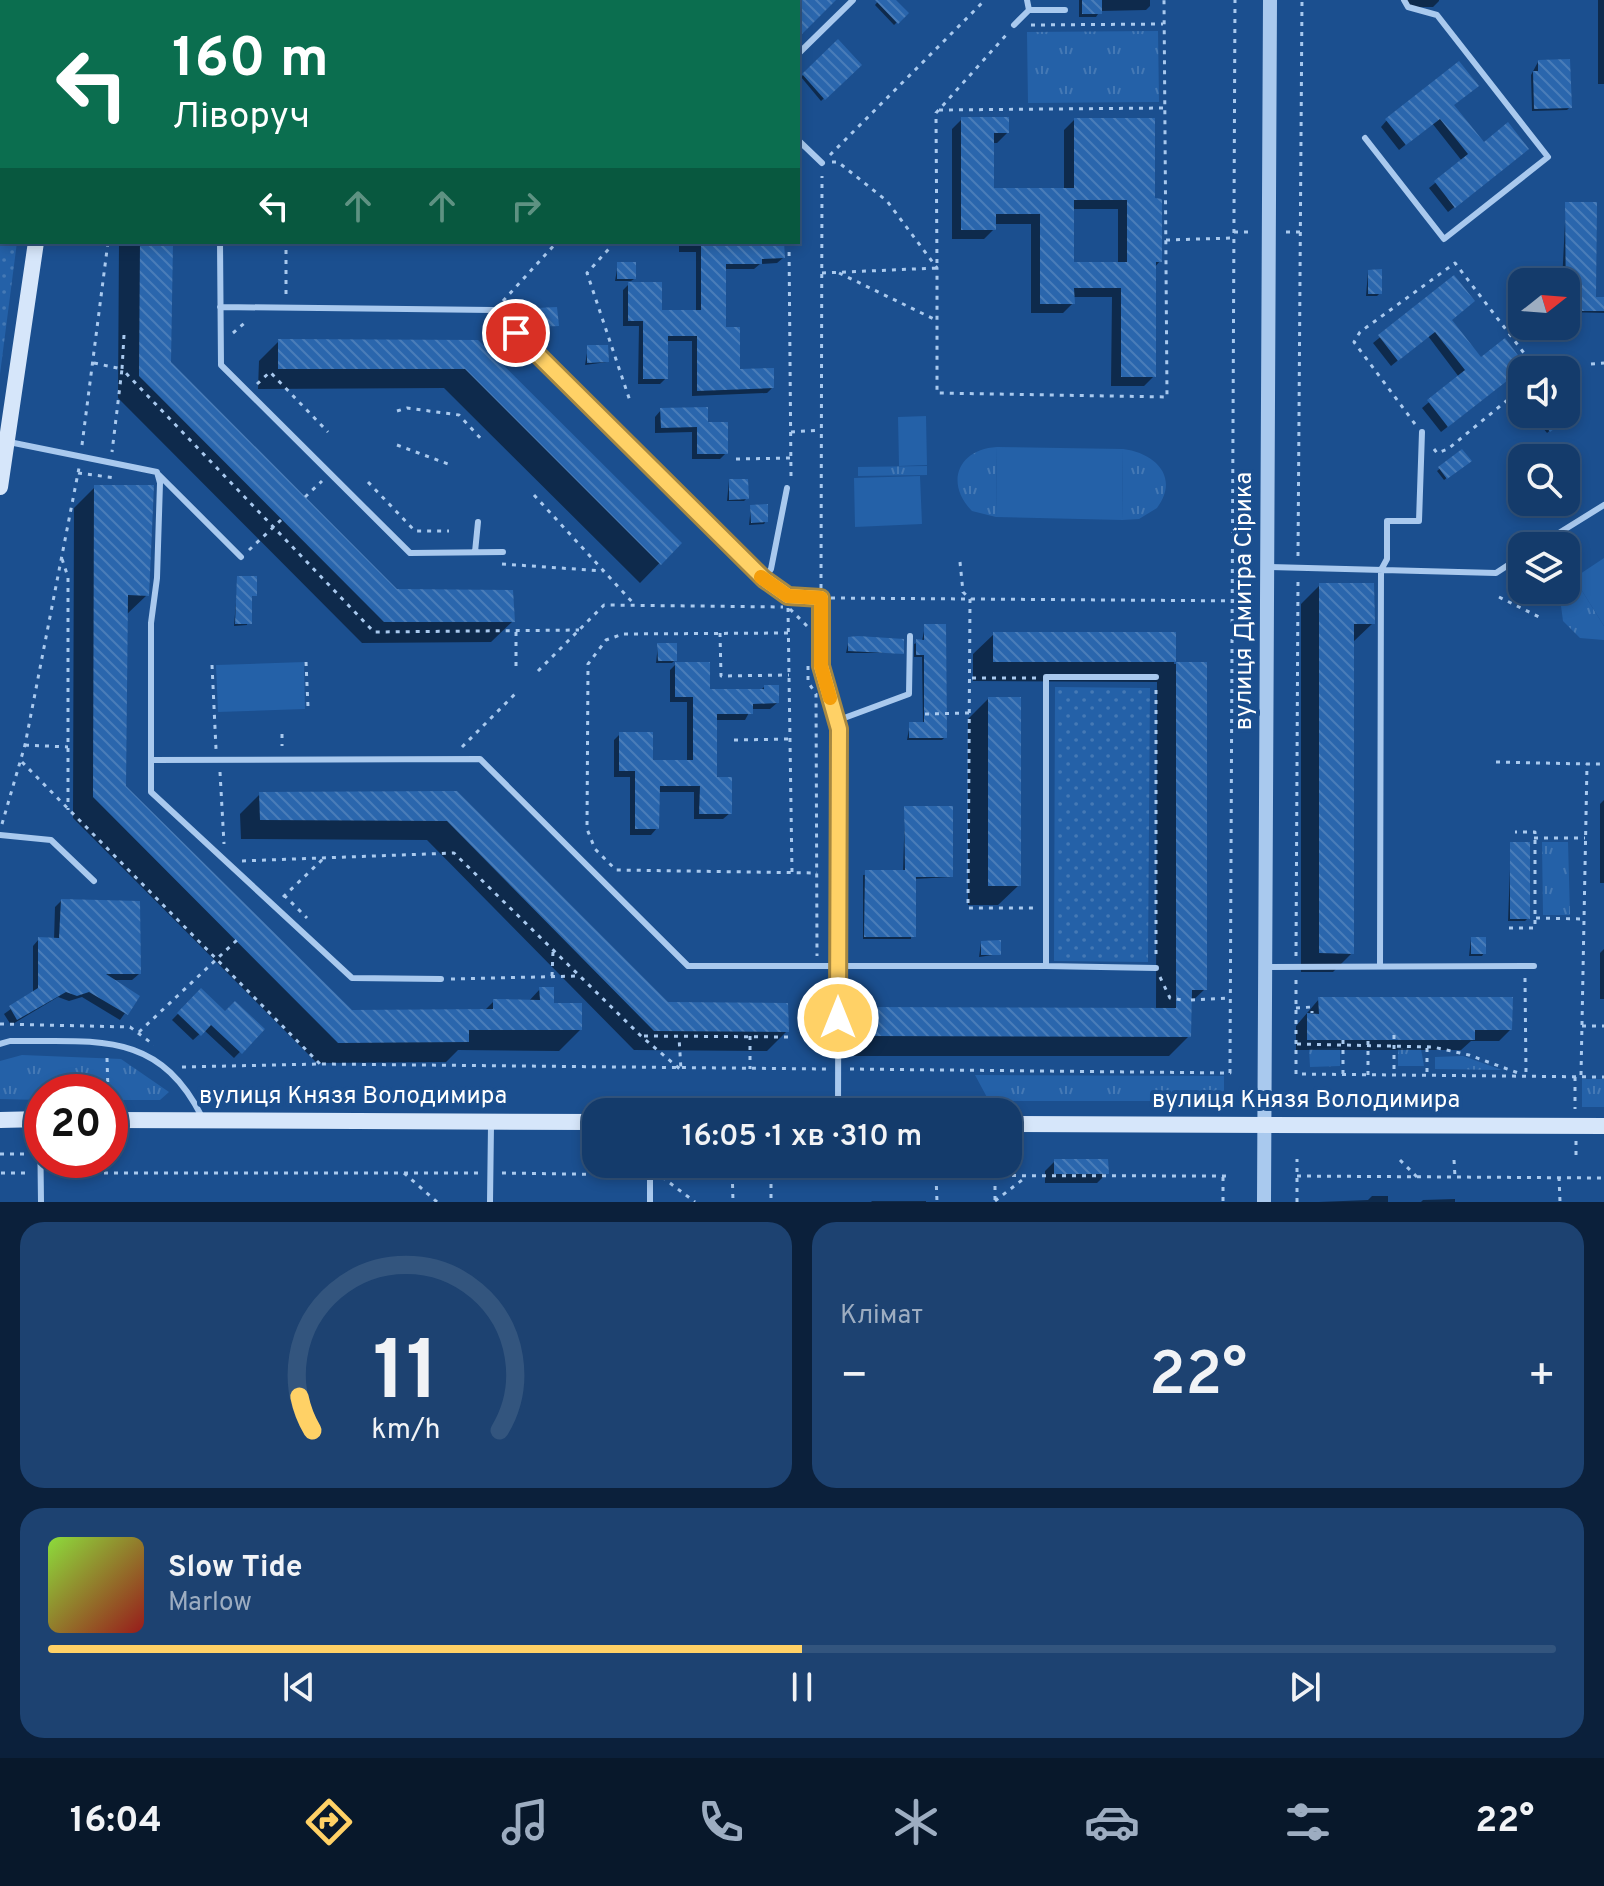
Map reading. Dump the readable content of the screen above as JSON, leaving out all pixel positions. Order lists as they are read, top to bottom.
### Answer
{
  "streets": {
    "main road": ["вулиця Князя Володимира"],
    "street": ["вулиця Дмитра Сірика"]
  },
  "crossings": [
    ["вулиця Дмитра Сірика", "вулиця Князя Володимира"]
  ],
  "north": "right",
  "page": {
    "turn": ["160 m", "Ліворуч"],
    "limit": "20",
    "trip": "16:05 · 1 хв · 310 m",
    "tile": "Клімат",
    "heat": ["−", "22°", "+"],
    "song": ["Slow Tide", "Marlow"],
    "tabs": ["16:04", "22°"],
    "gauge": ["11", "km/h"]
  }
}
